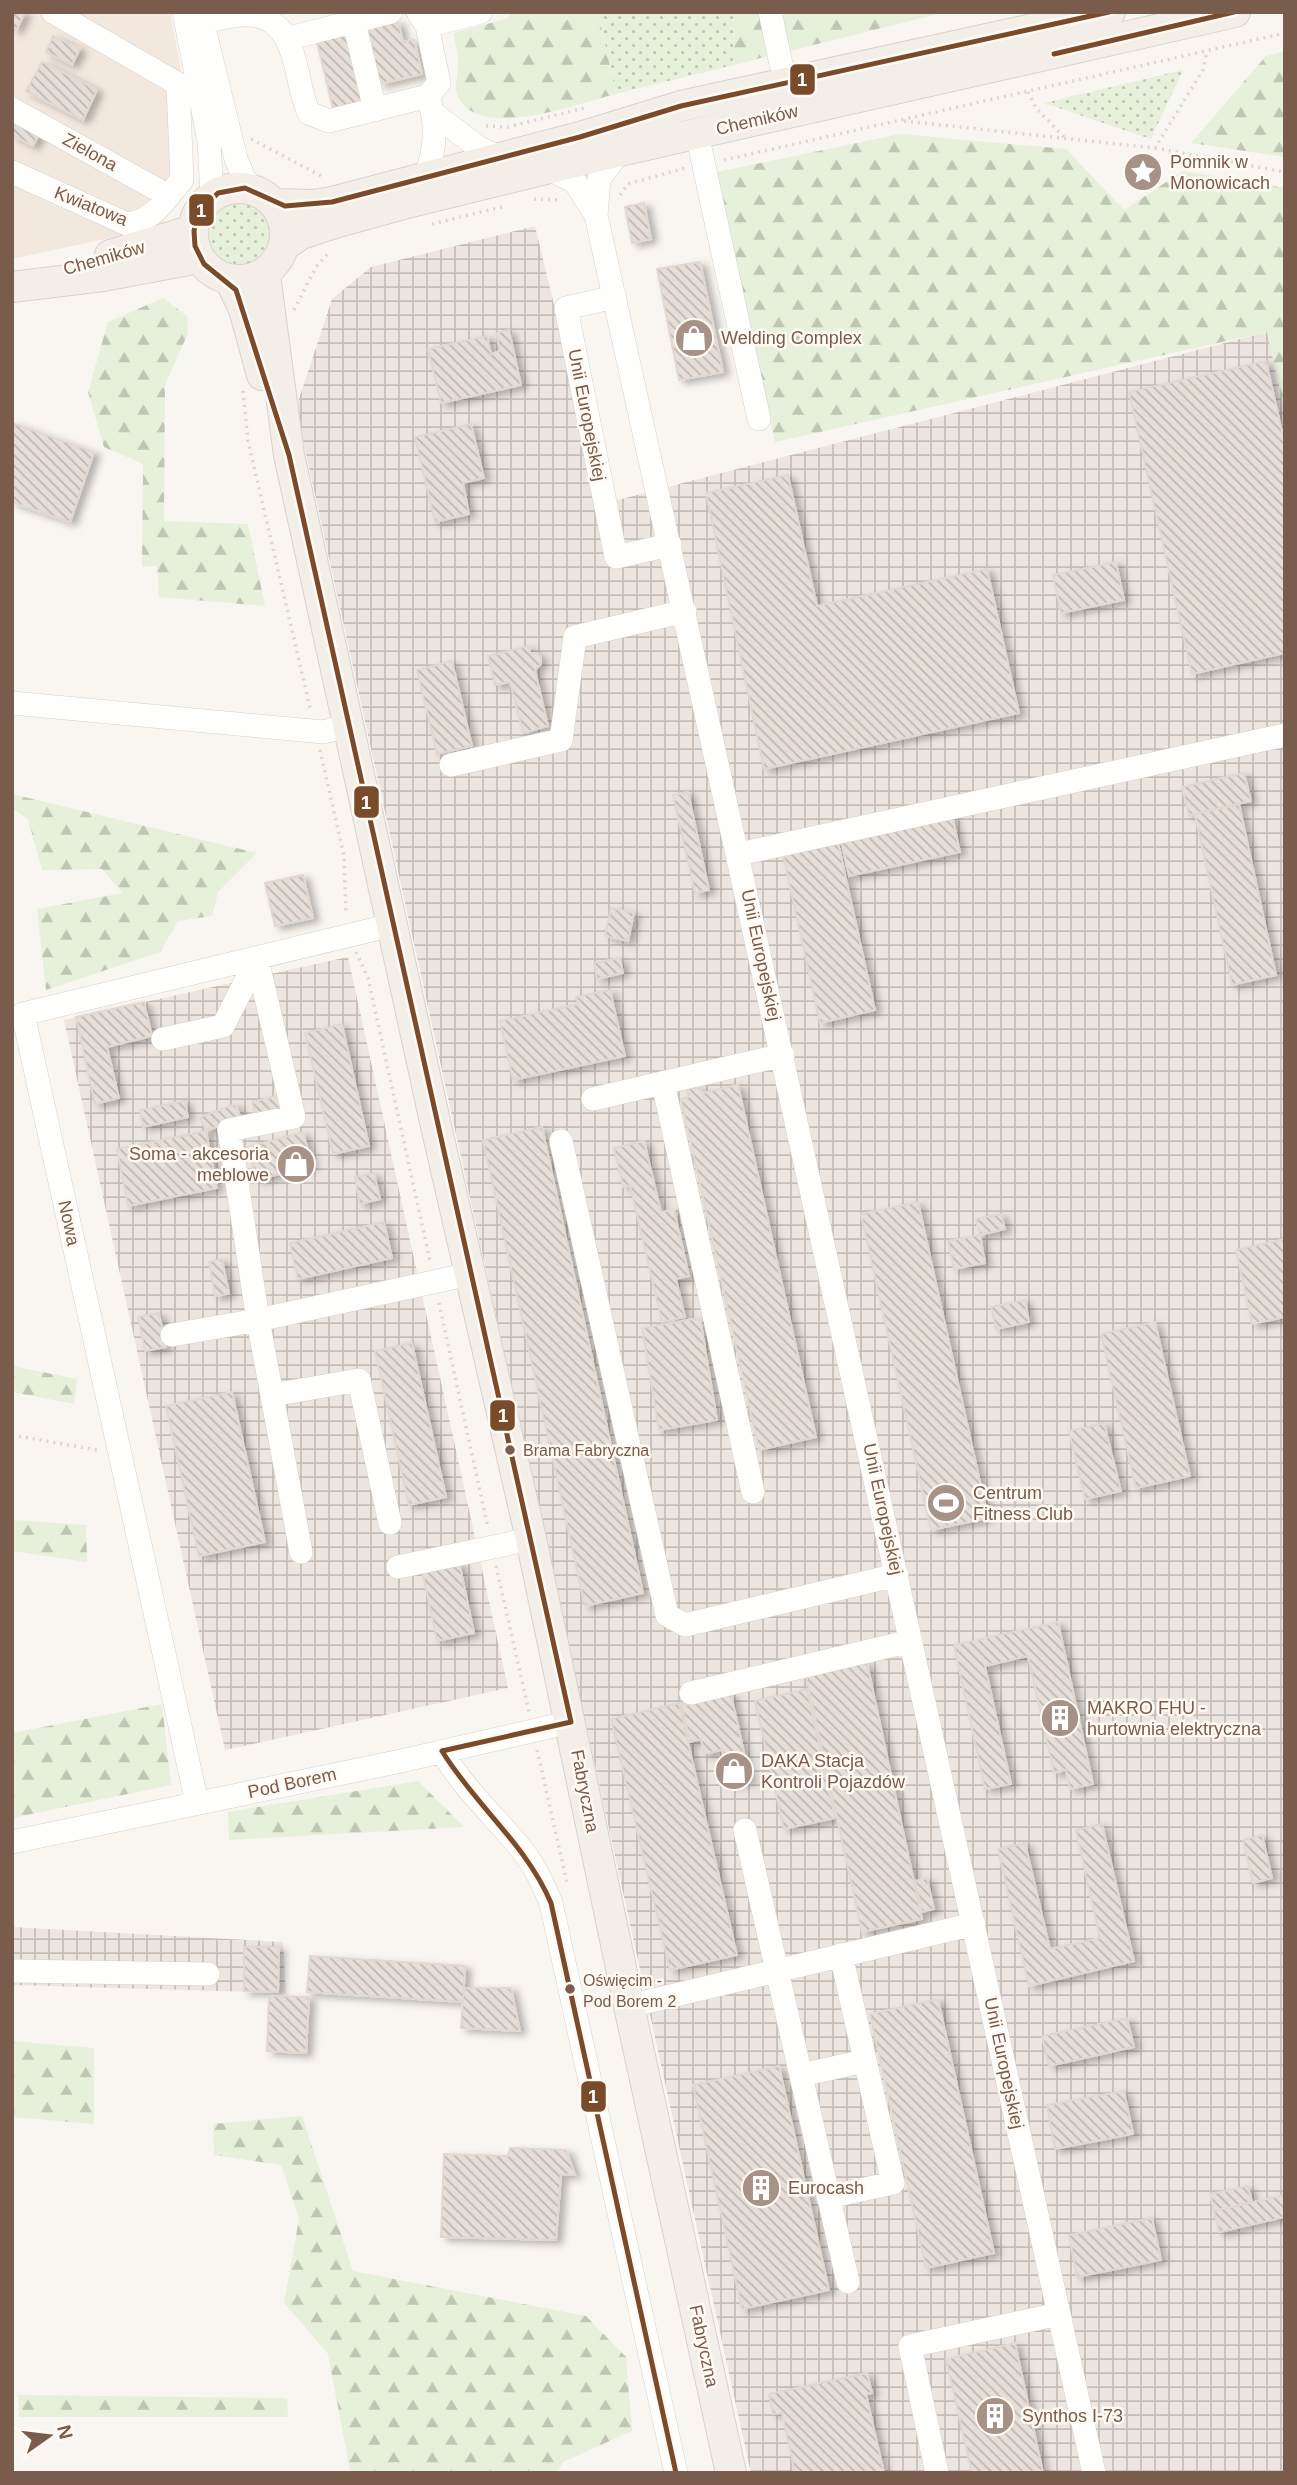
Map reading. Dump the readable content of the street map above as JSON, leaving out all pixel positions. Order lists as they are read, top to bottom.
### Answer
{
  "streets": {
    "main road": ["Chemików", "Fabryczna"],
    "street": [
      "Zielona",
      "Kwiatowa",
      "Unii Europejskiej",
      "Nowa",
      "Pod Borem"
    ]
  },
  "crossings": [
    ["Chemików", "Unii Europejskiej"],
    ["Chemików", "Fabryczna"],
    ["Zielona", "Kwiatowa"],
    ["Nowa", "Pod Borem"],
    ["Nowa", "Fabryczna"],
    ["Pod Borem", "Fabryczna"]
  ],
  "places": {
    "place": ["Pomnik w Monowicach"],
    "shop": ["Welding Complex", "Soma - akcesoria meblowe", "DAKA Stacja Kontroli Pojazdów"],
    "other": ["Brama Fabryczna", "Oświęcim - Pod Borem 2"],
    "sports": ["Centrum Fitness Club"],
    "building": ["MAKRO FHU - hurtownia elektryczna", "Eurocash", "Synthos I-73"]
  },
  "lines": ["transit line 1"],
  "north": "right"
}
